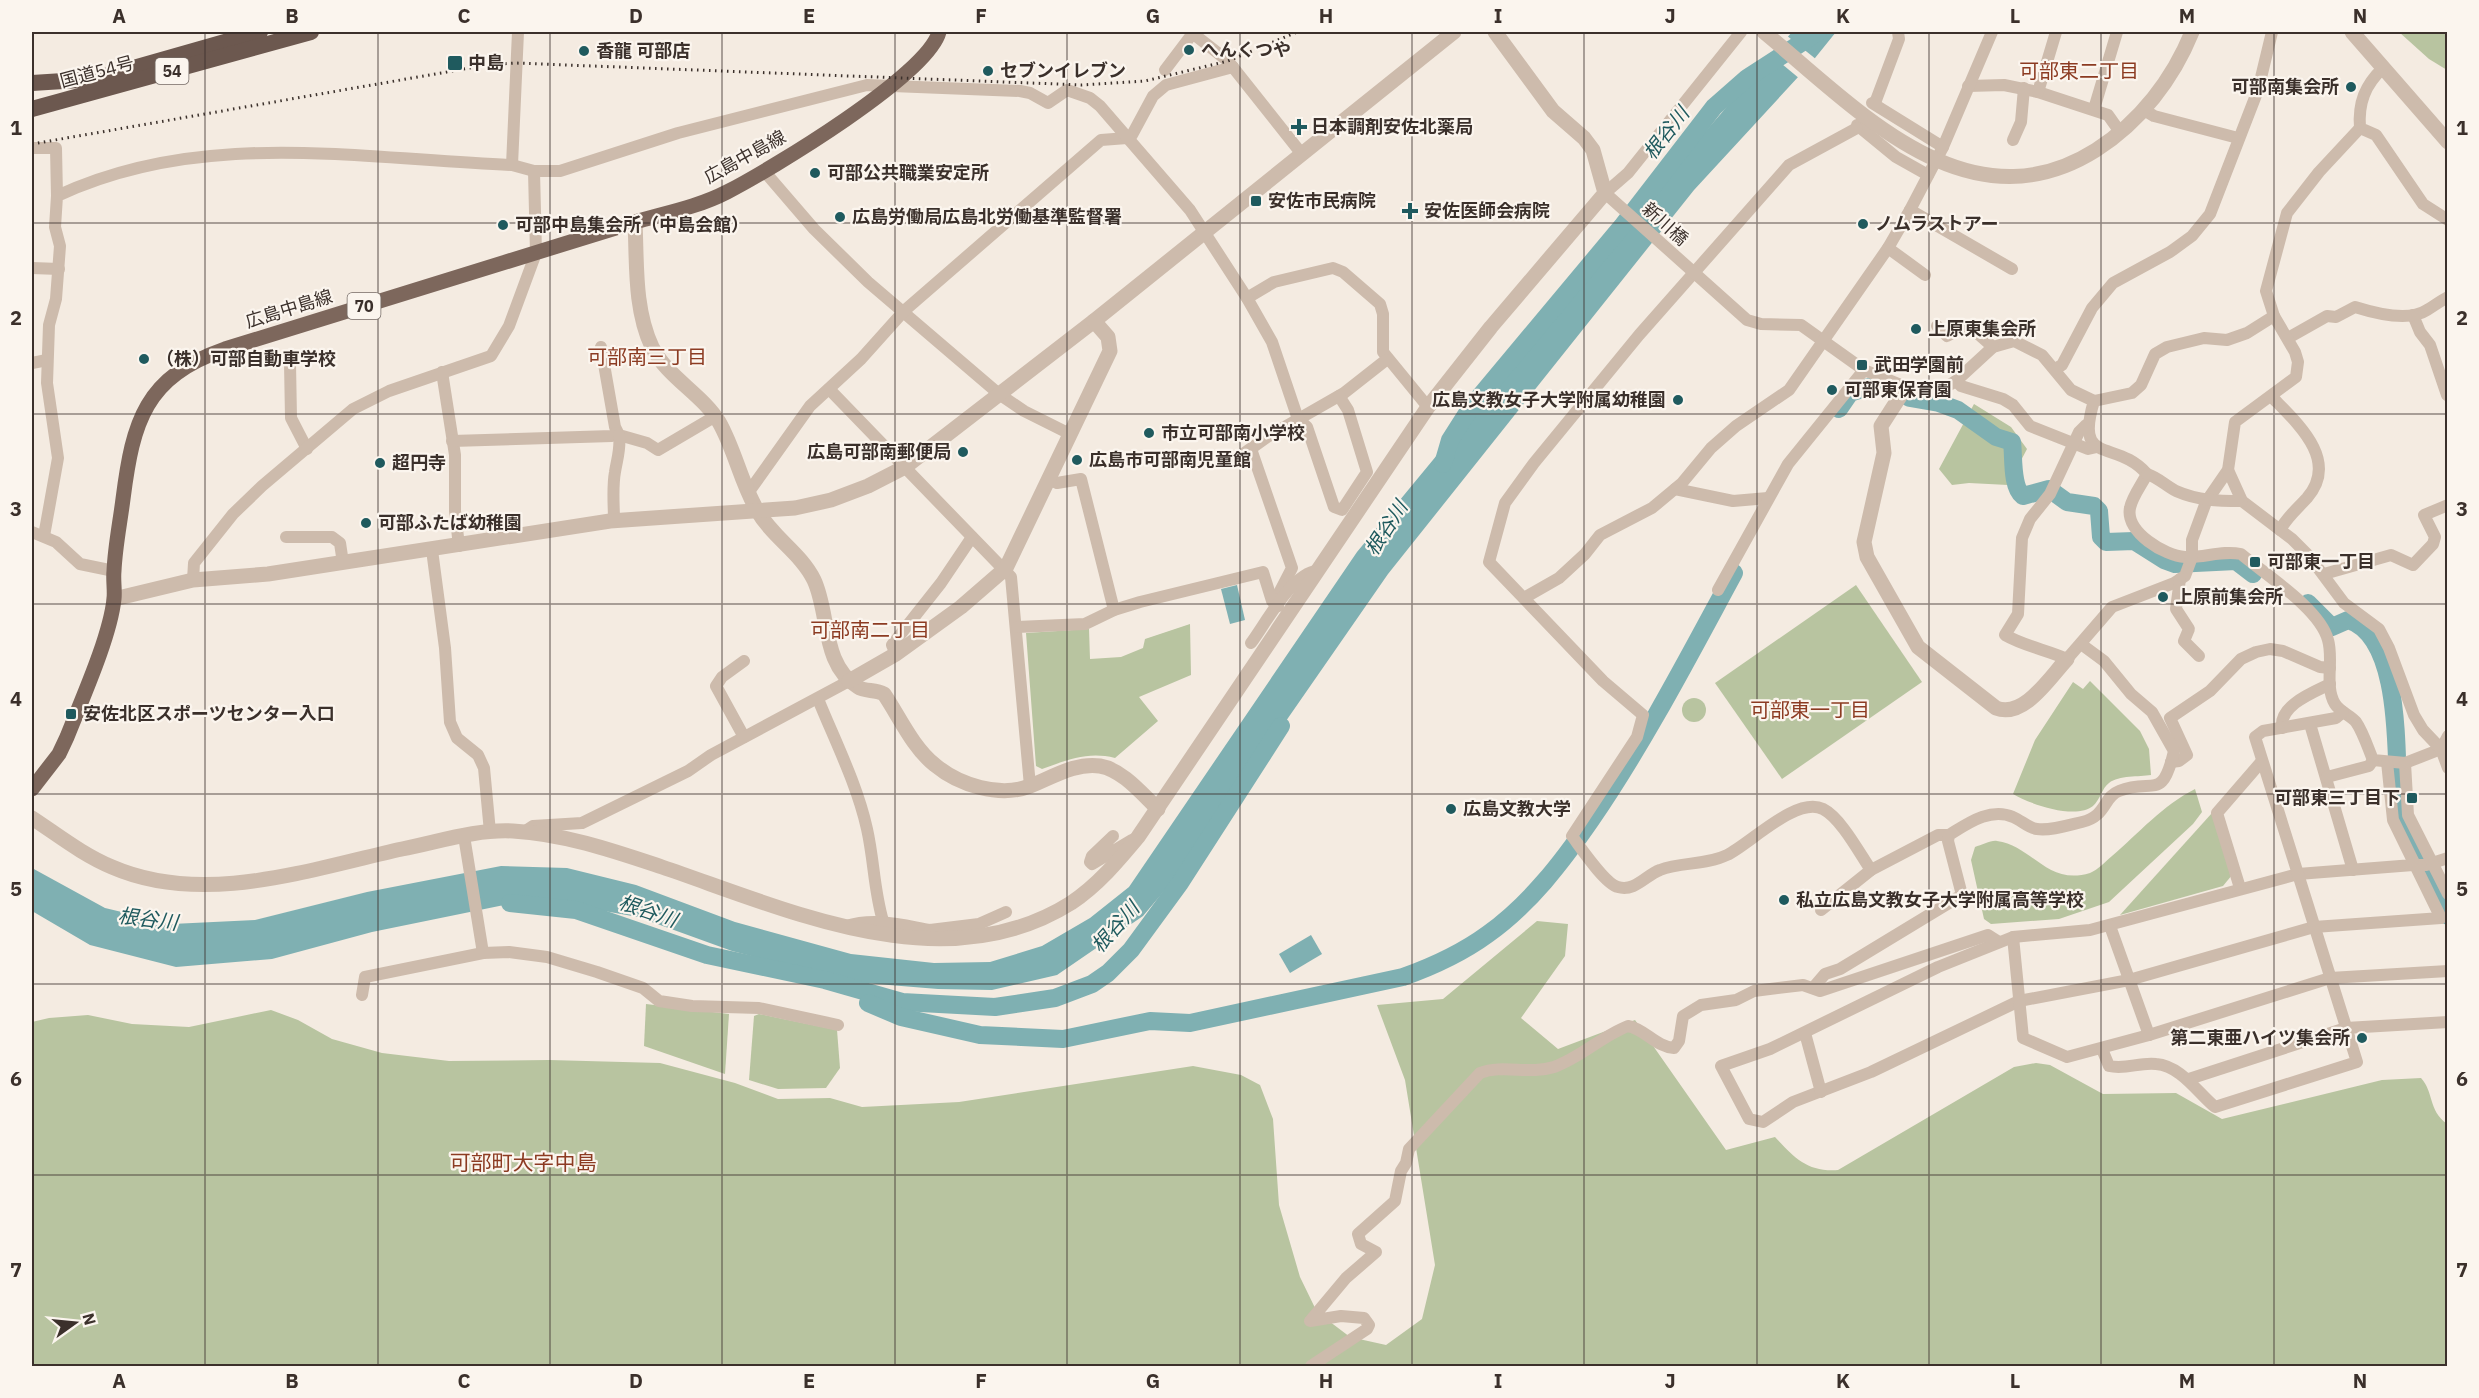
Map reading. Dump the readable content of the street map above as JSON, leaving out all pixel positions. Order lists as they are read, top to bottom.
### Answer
{
  "streets": {
    "highway": ["54", "国道54号"],
    "main road": ["広島中島線", "70"],
    "street": ["新川橋"]
  },
  "districts": [
    "可部東二丁目",
    "可部南三丁目",
    "可部南二丁目",
    "可部東一丁目",
    "可部町大字中島"
  ],
  "water": ["根谷川"],
  "places": {
    "other": [
      "へんくつや",
      "香龍 可部店",
      "セブンイレブン",
      "可部南集会所",
      "可部公共職業安定所",
      "広島労働局広島北労働基準監督署",
      "ノムラストアー",
      "可部中島集会所（中島会館）",
      "上原東集会所",
      "（株）可部自動車学校",
      "可部東保育園",
      "広島文教女子大学附属幼稚園",
      "市立可部南小学校",
      "広島可部南郵便局",
      "広島市可部南児童館",
      "超円寺",
      "可部ふたば幼稚園",
      "上原前集会所",
      "広島文教大学",
      "私立広島文教女子大学附属高等学校",
      "第二東亜ハイツ集会所"
    ],
    "transit": [
      "中島",
      "安佐市民病院",
      "武田学園前",
      "可部東一丁目",
      "安佐北区スポーツセンター入口",
      "可部東三丁目下"
    ],
    "health": ["日本調剤安佐北薬局", "安佐医師会病院"]
  },
  "north": "right",
  "grid": {
    "columns": [
      "A",
      "B",
      "C",
      "D",
      "E",
      "F",
      "G",
      "H",
      "I",
      "J",
      "K",
      "L",
      "M",
      "N"
    ],
    "rows": [
      "1",
      "2",
      "3",
      "4",
      "5",
      "6",
      "7"
    ]
  }
}
